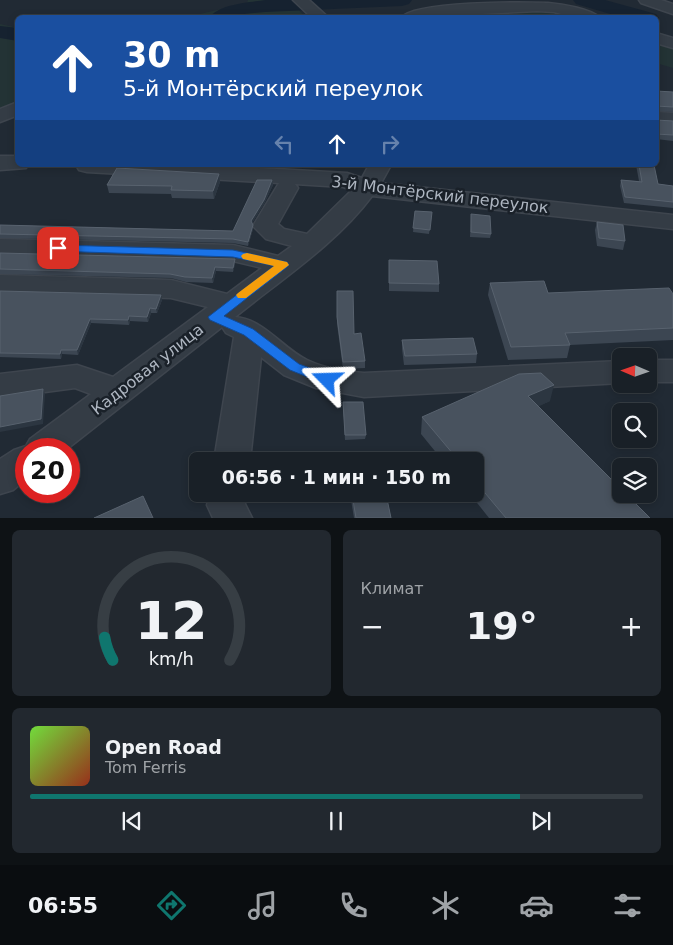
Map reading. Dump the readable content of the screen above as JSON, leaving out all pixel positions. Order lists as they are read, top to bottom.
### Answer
{
  "streets": {
    "street": ["3-й Монтёрский переулок", "Кадровая улица"]
  },
  "crossings": [
    ["3-й Монтёрский переулок", "Кадровая улица"]
  ],
  "north": "left",
  "page": {
    "turn": ["30 m", "5-й Монтёрский переулок"],
    "limit": "20",
    "trip": "06:56 · 1 мин · 150 m",
    "tile": "Климат",
    "heat": ["−", "19°", "+"],
    "song": ["Open Road", "Tom Ferris"],
    "tabs": "06:55",
    "gauge": ["12", "km/h"]
  }
}
